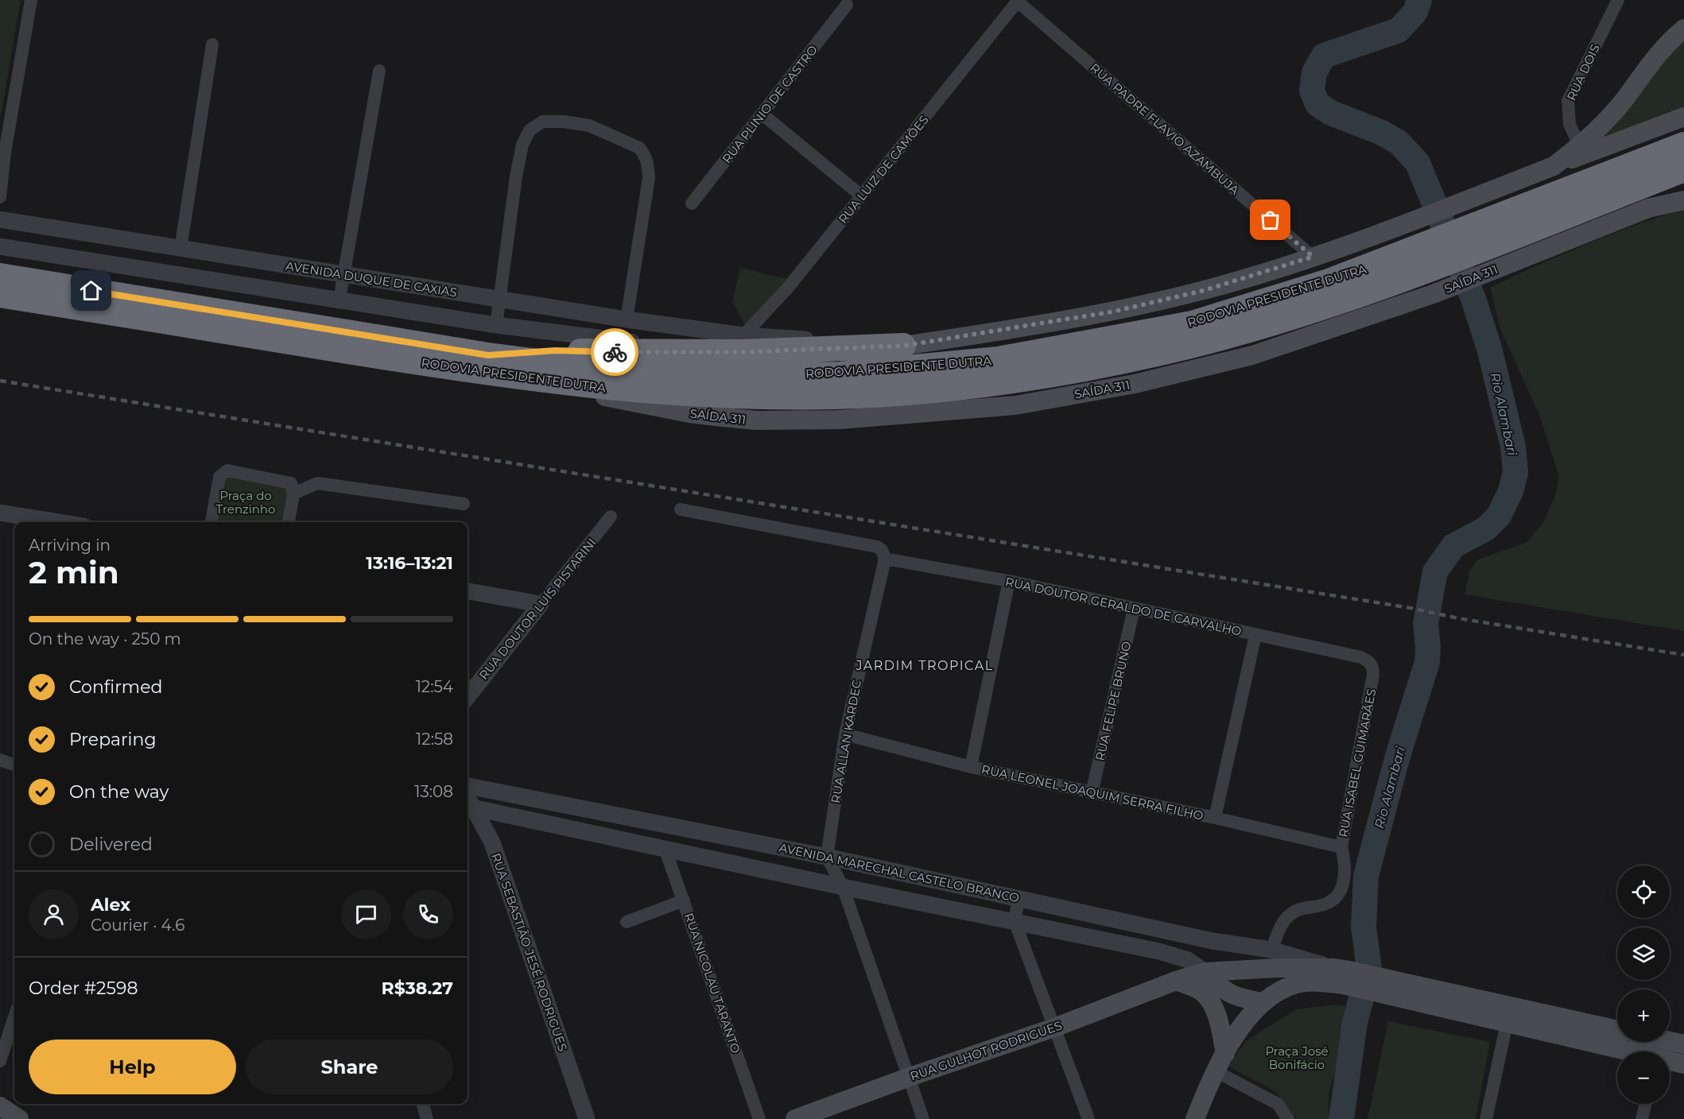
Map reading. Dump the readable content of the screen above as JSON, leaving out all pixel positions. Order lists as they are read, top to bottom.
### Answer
{
  "streets": {
    "highway": ["RODOVIA PRESIDENTE DUTRA"],
    "main road": ["SAÍDA 311", "AVENIDA MARECHAL CASTELO BRANCO", "RUA GULHOT RODRIGUES"],
    "street": [
      "RUA DOIS",
      "RUA PLINIO DE CASTRO",
      "RUA PADRE FLAVIO AZAMBUJA",
      "RUA LUIZ DE CAMÕES",
      "AVENIDA DUQUE DE CAXIAS",
      "RUA DOUTOR GERALDO DE CARVALHO",
      "RUA DOUTOR LUÍS PISTARINI",
      "RUA FELIPE BRUNO",
      "RUA ALLAN KARDEC",
      "RUA ISABEL GUIMARÃES",
      "RUA LEONEL JOAQUIM SERRA FILHO",
      "RUA SEBASTIÃO JESÉ RODRIGUES",
      "RUA NICOLAU TARANTO"
    ]
  },
  "crossings": [
    ["RUA PADRE FLAVIO AZAMBUJA", "RUA LUIZ DE CAMÕES"],
    ["RUA LUIZ DE CAMÕES", "AVENIDA DUQUE DE CAXIAS"],
    ["SAÍDA 311", "RODOVIA PRESIDENTE DUTRA"],
    ["RUA DOUTOR GERALDO DE CARVALHO", "RUA FELIPE BRUNO"],
    ["RUA DOUTOR GERALDO DE CARVALHO", "RUA ALLAN KARDEC"],
    ["RUA DOUTOR GERALDO DE CARVALHO", "RUA ISABEL GUIMARÃES"],
    ["RUA FELIPE BRUNO", "RUA LEONEL JOAQUIM SERRA FILHO"],
    ["RUA ALLAN KARDEC", "RUA LEONEL JOAQUIM SERRA FILHO"],
    ["RUA ALLAN KARDEC", "AVENIDA MARECHAL CASTELO BRANCO"],
    ["RUA ISABEL GUIMARÃES", "RUA LEONEL JOAQUIM SERRA FILHO"],
    ["RUA ISABEL GUIMARÃES", "AVENIDA MARECHAL CASTELO BRANCO"],
    ["AVENIDA MARECHAL CASTELO BRANCO", "RUA SEBASTIÃO JESÉ RODRIGUES"],
    ["AVENIDA MARECHAL CASTELO BRANCO", "RUA NICOLAU TARANTO"],
    ["AVENIDA MARECHAL CASTELO BRANCO", "RUA GULHOT RODRIGUES"]
  ],
  "districts": ["JARDIM TROPICAL"],
  "water": ["Rio Alambari"],
  "parks": ["Praça do Trenzinho", "Praça José Bonifácio"],
  "page": {
    "heading": ["2 min", "Arriving in", "13:16–13:21"],
    "panel": [
      "Alex",
      "Courier · 4.6",
      "Order #2598",
      "R$38.27"
    ],
    "bar": "On the way · 250 m",
    "list": [
      ["Confirmed", "12:54"],
      ["Preparing", "12:58"],
      ["On the way", "13:08"],
      "Delivered"
    ],
    "map_buttons": ["+", "−"],
    "buttons": ["Help", "Share"]
  }
}
